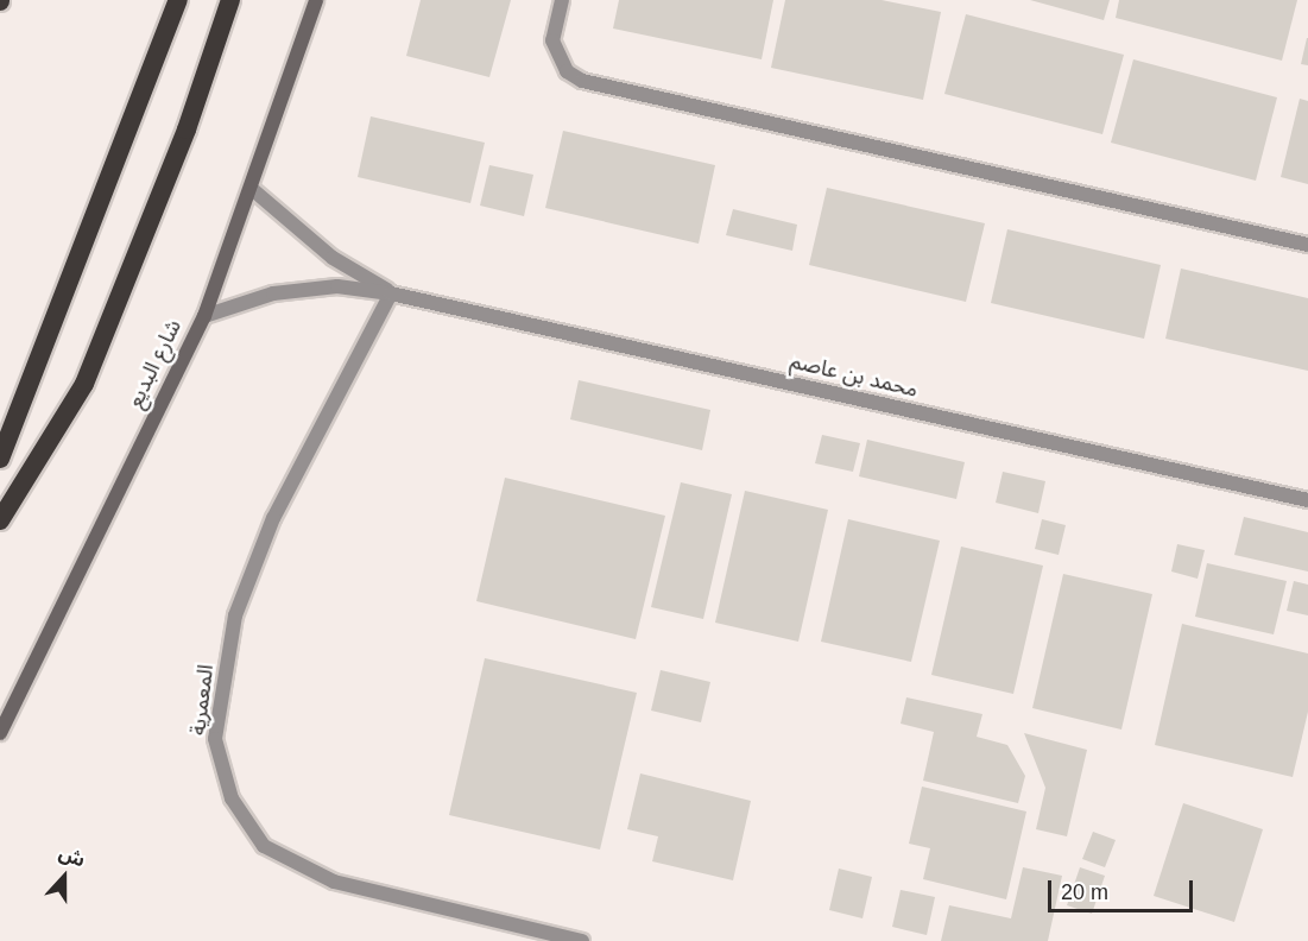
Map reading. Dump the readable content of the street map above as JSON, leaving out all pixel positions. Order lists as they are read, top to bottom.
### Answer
{
  "streets": {
    "main road": ["شارع البديع"],
    "street": ["محمد بن عاصم", "المعمرية"]
  },
  "crossings": [
    ["شارع البديع", "محمد بن عاصم"],
    ["محمد بن عاصم", "المعمرية"]
  ],
  "scale_bar": "20 m",
  "north": "top"
}
